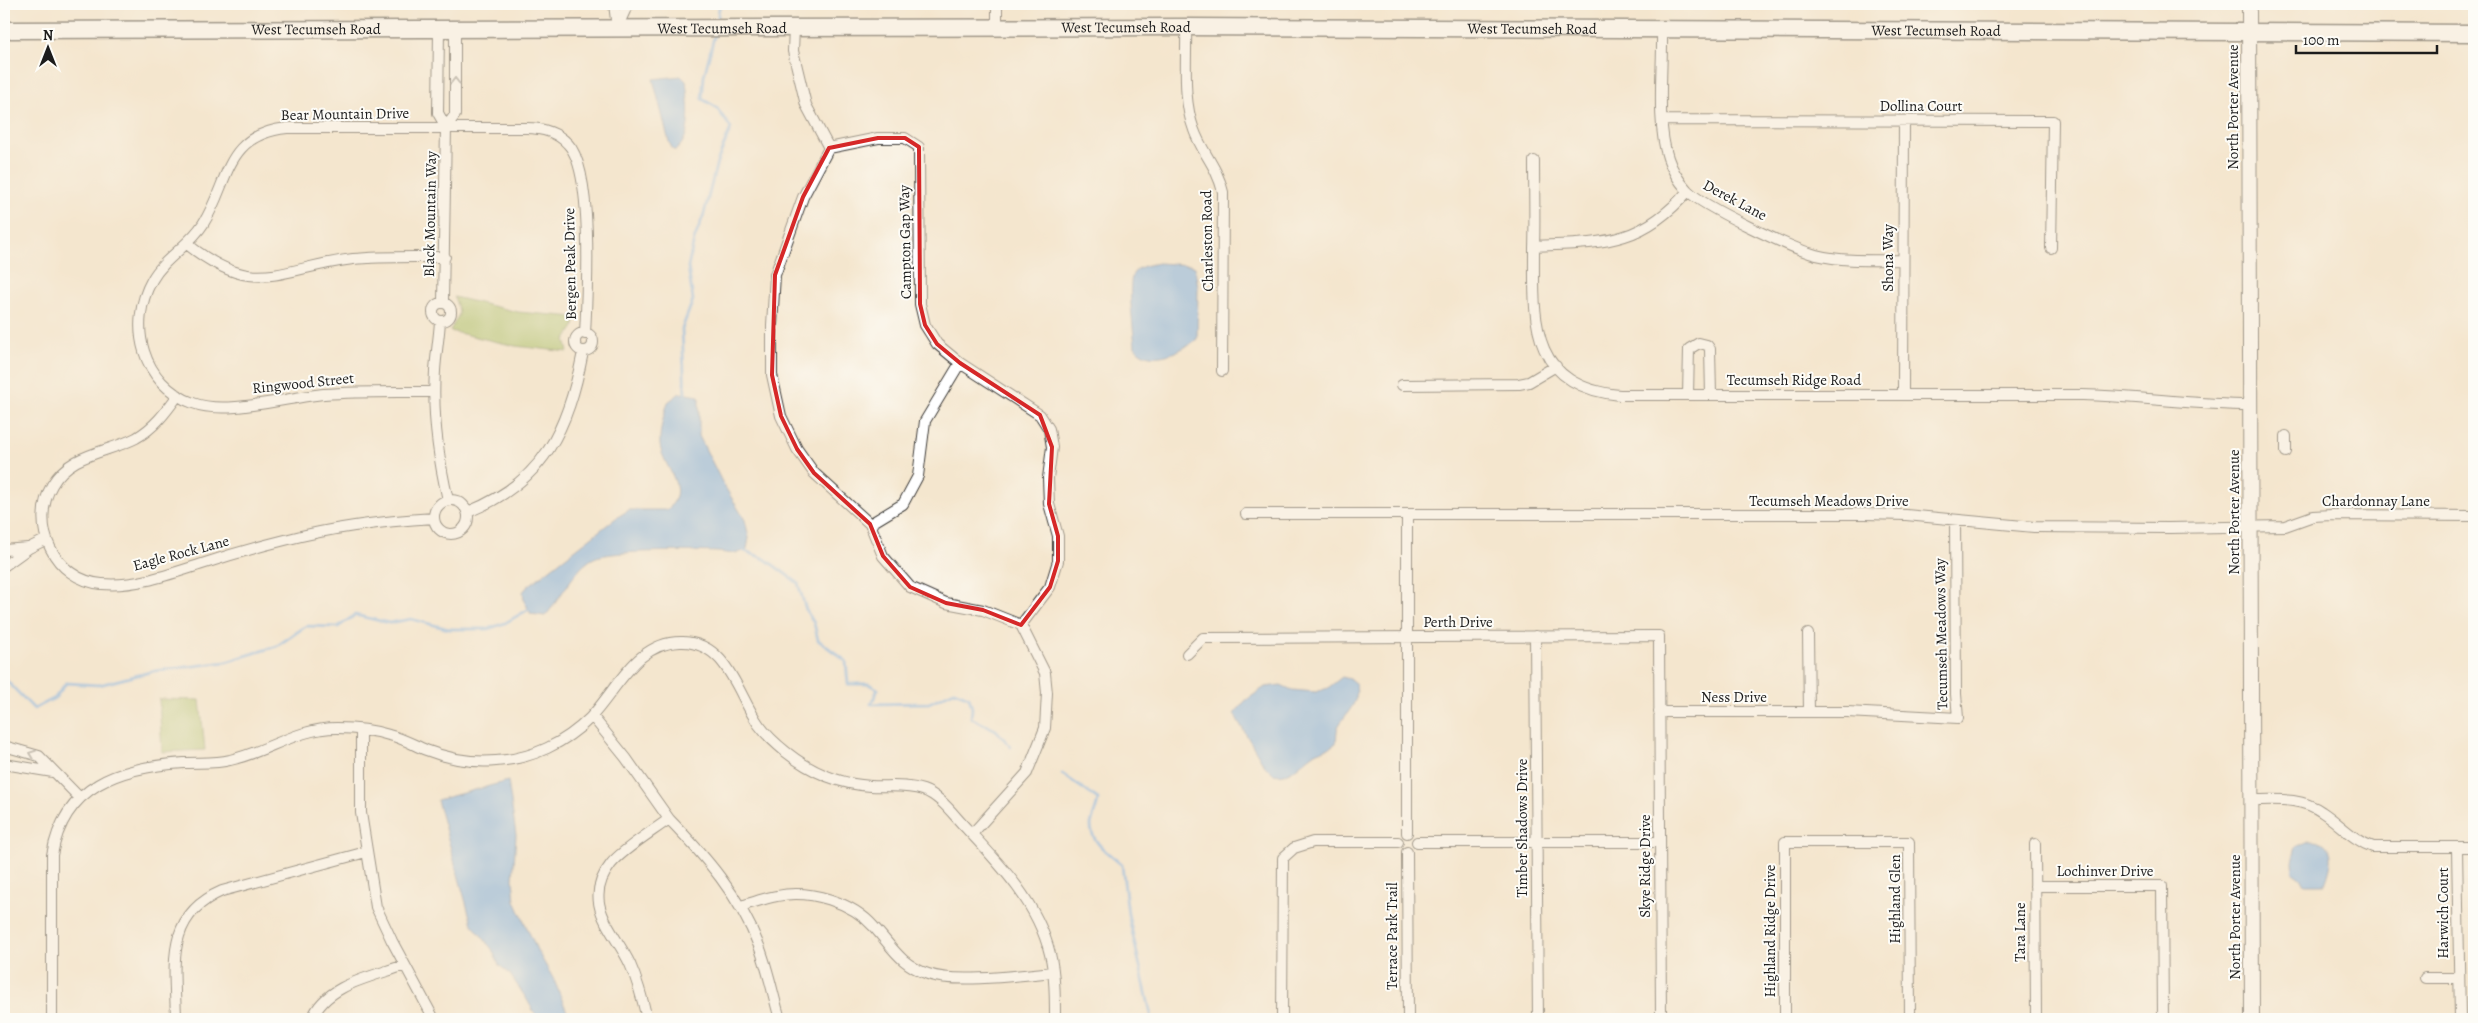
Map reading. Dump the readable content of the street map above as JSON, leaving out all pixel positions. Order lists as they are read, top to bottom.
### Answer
{
  "streets": {
    "main road": ["West Tecumseh Road", "North Porter Avenue"],
    "street": [
      "Dollina Court",
      "Bear Mountain Drive",
      "Derek Lane",
      "Black Mountain Way",
      "Charleston Road",
      "Campton Gap Way",
      "Shona Way",
      "Bergen Peak Drive",
      "Tecumseh Ridge Road",
      "Ringwood Street",
      "Tecumseh Meadows Drive",
      "Chardonnay Lane",
      "Eagle Rock Lane",
      "Perth Drive",
      "Tecumseh Meadows Way",
      "Ness Drive",
      "Timber Shadows Drive",
      "Skye Ridge Drive",
      "Lochinver Drive",
      "Highland Glen",
      "Harwich Court",
      "Highland Ridge Drive",
      "Tara Lane",
      "Terrace Park Trail"
    ]
  },
  "crossings": [
    ["West Tecumseh Road", "North Porter Avenue"],
    ["West Tecumseh Road", "Derek Lane"],
    ["West Tecumseh Road", "Black Mountain Way"],
    ["West Tecumseh Road", "Charleston Road"],
    ["Dollina Court", "Derek Lane"],
    ["Dollina Court", "Shona Way"],
    ["North Porter Avenue", "Tecumseh Ridge Road"],
    ["North Porter Avenue", "Tecumseh Meadows Drive"],
    ["North Porter Avenue", "Chardonnay Lane"],
    ["Bear Mountain Drive", "Black Mountain Way"],
    ["Bear Mountain Drive", "Bergen Peak Drive"],
    ["Bear Mountain Drive", "Ringwood Street"],
    ["Derek Lane", "Shona Way"],
    ["Black Mountain Way", "Bergen Peak Drive"],
    ["Black Mountain Way", "Ringwood Street"],
    ["Black Mountain Way", "Eagle Rock Lane"],
    ["Shona Way", "Tecumseh Ridge Road"],
    ["Bergen Peak Drive", "Eagle Rock Lane"],
    ["Tecumseh Meadows Drive", "Chardonnay Lane"],
    ["Tecumseh Meadows Drive", "Tecumseh Meadows Way"],
    ["Perth Drive", "Ness Drive"],
    ["Perth Drive", "Timber Shadows Drive"],
    ["Perth Drive", "Skye Ridge Drive"],
    ["Tecumseh Meadows Way", "Ness Drive"],
    ["Ness Drive", "Skye Ridge Drive"],
    ["Lochinver Drive", "Tara Lane"],
    ["Highland Glen", "Highland Ridge Drive"]
  ],
  "scale_bar": "100 m",
  "north": "top"
}
